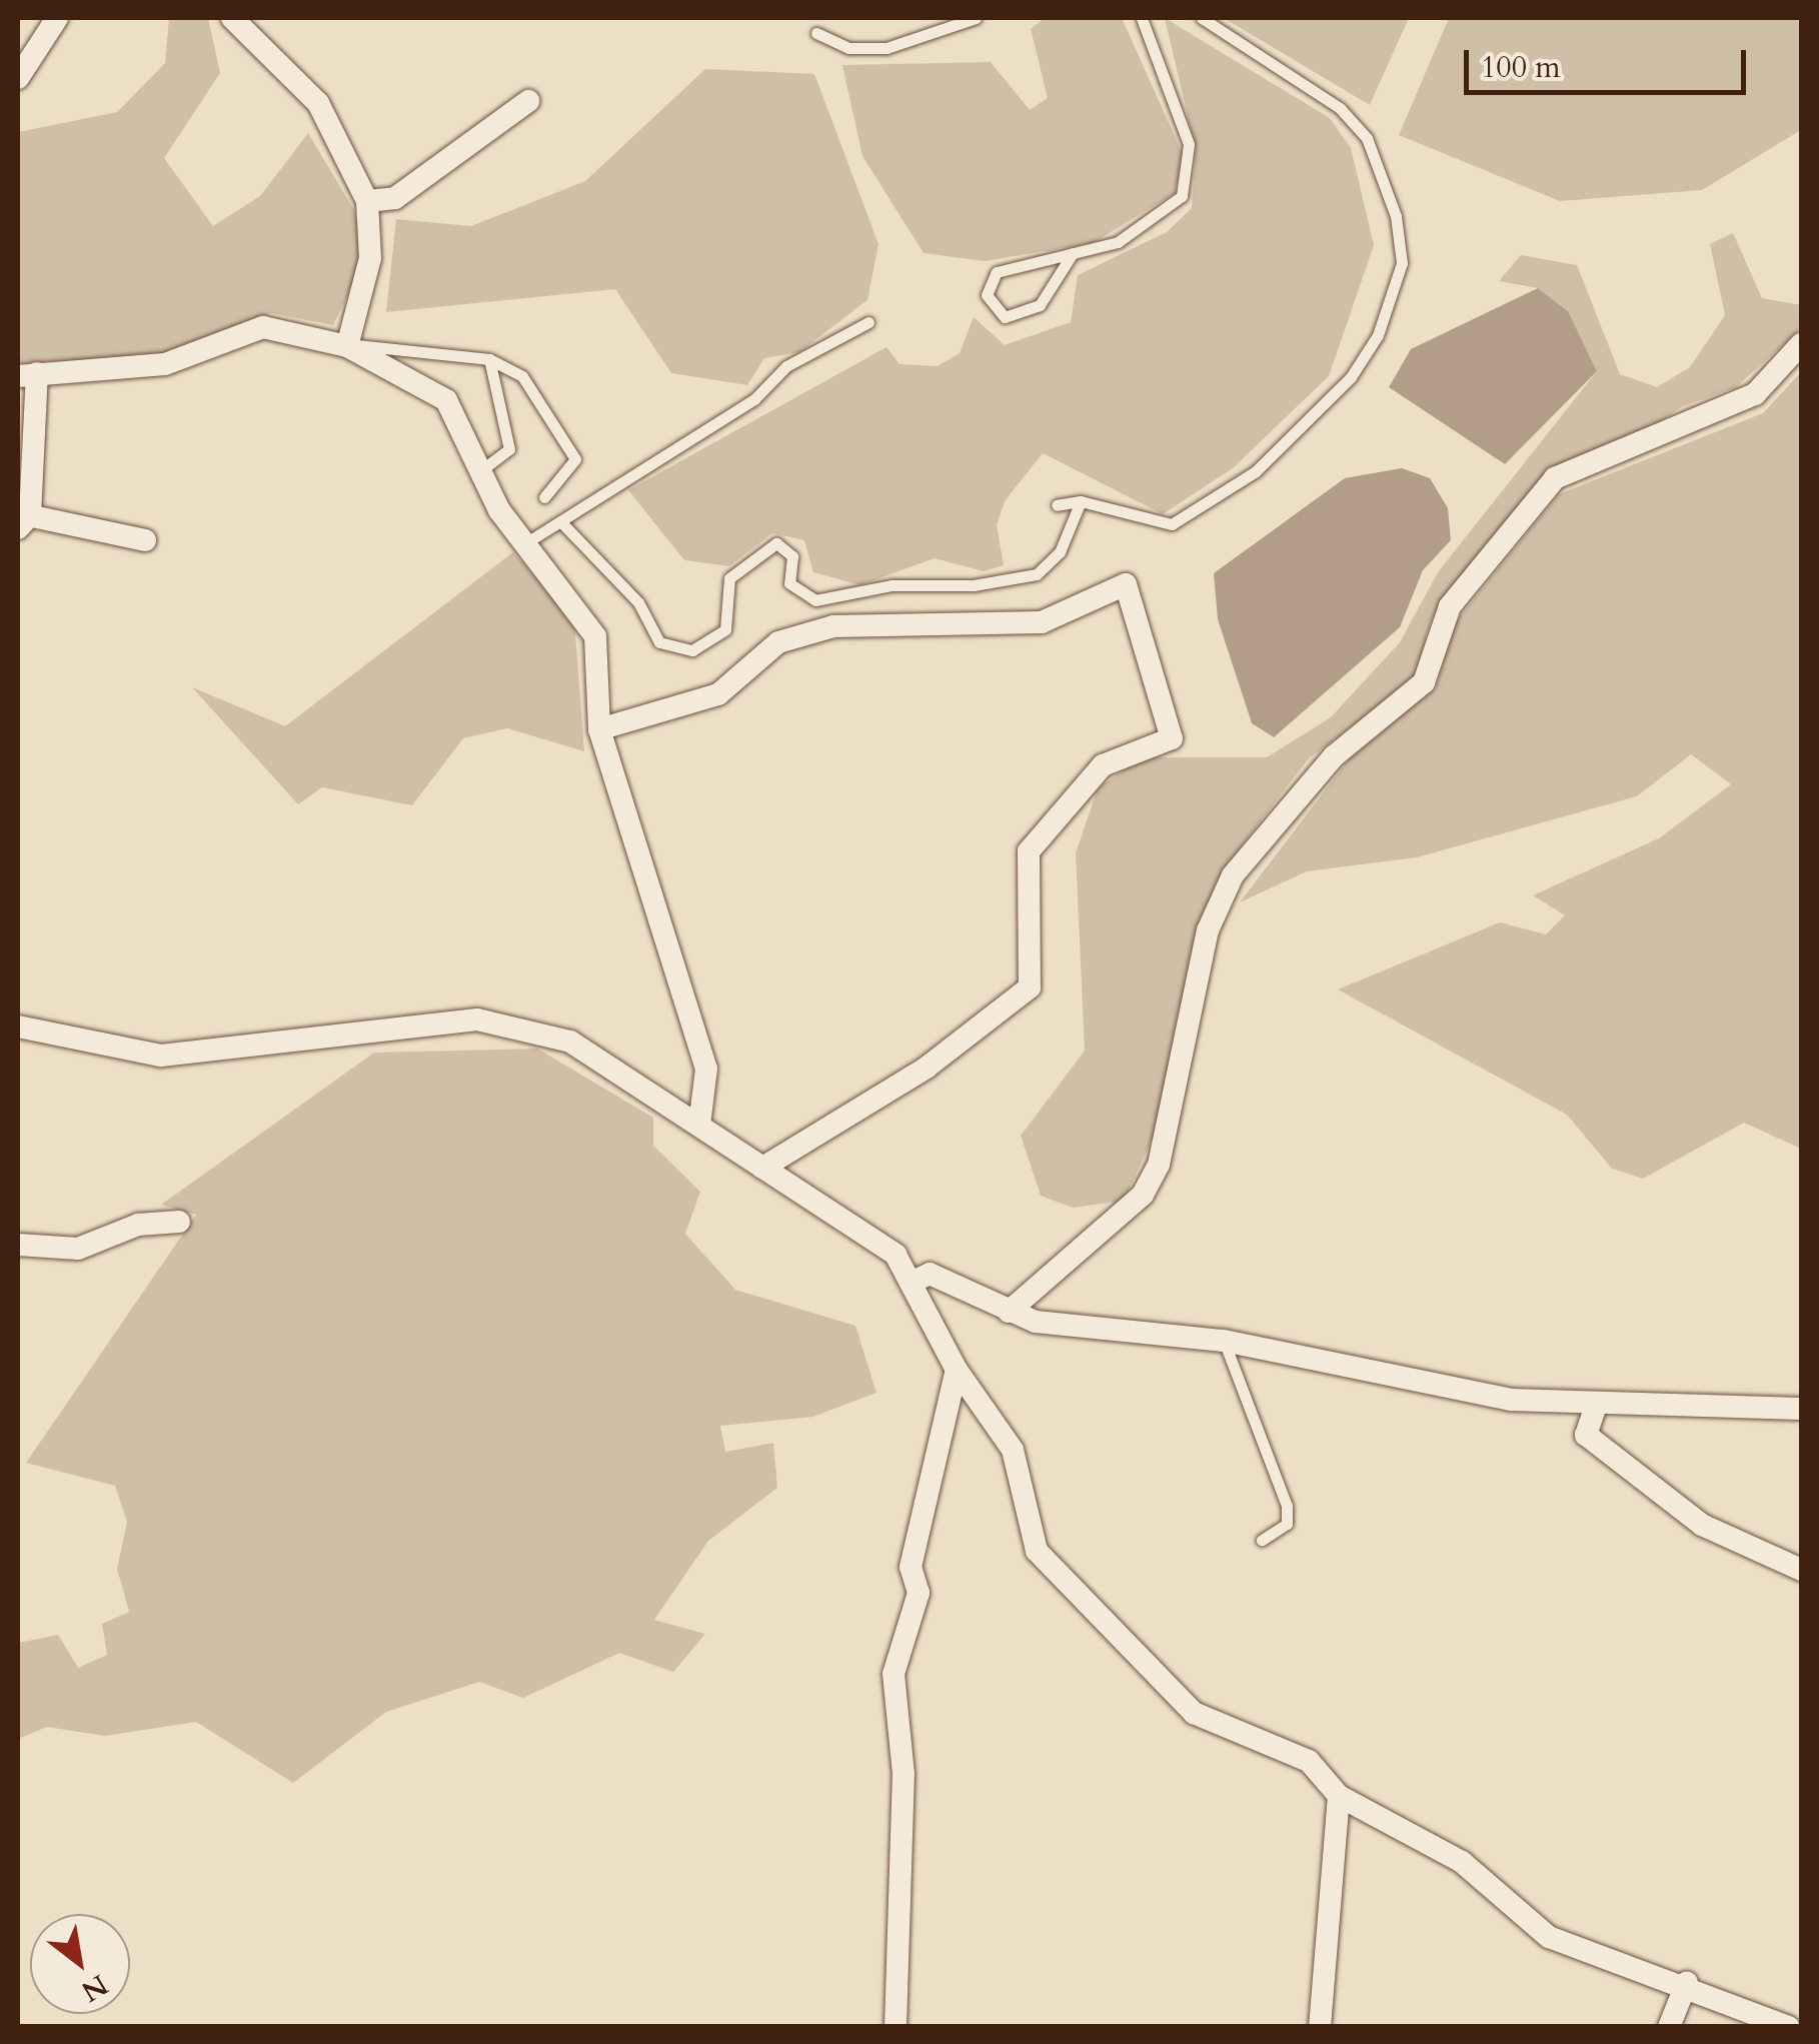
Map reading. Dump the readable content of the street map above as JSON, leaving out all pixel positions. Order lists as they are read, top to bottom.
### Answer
{
  "scale_bar": "100 m",
  "north": "bottom right"
}
